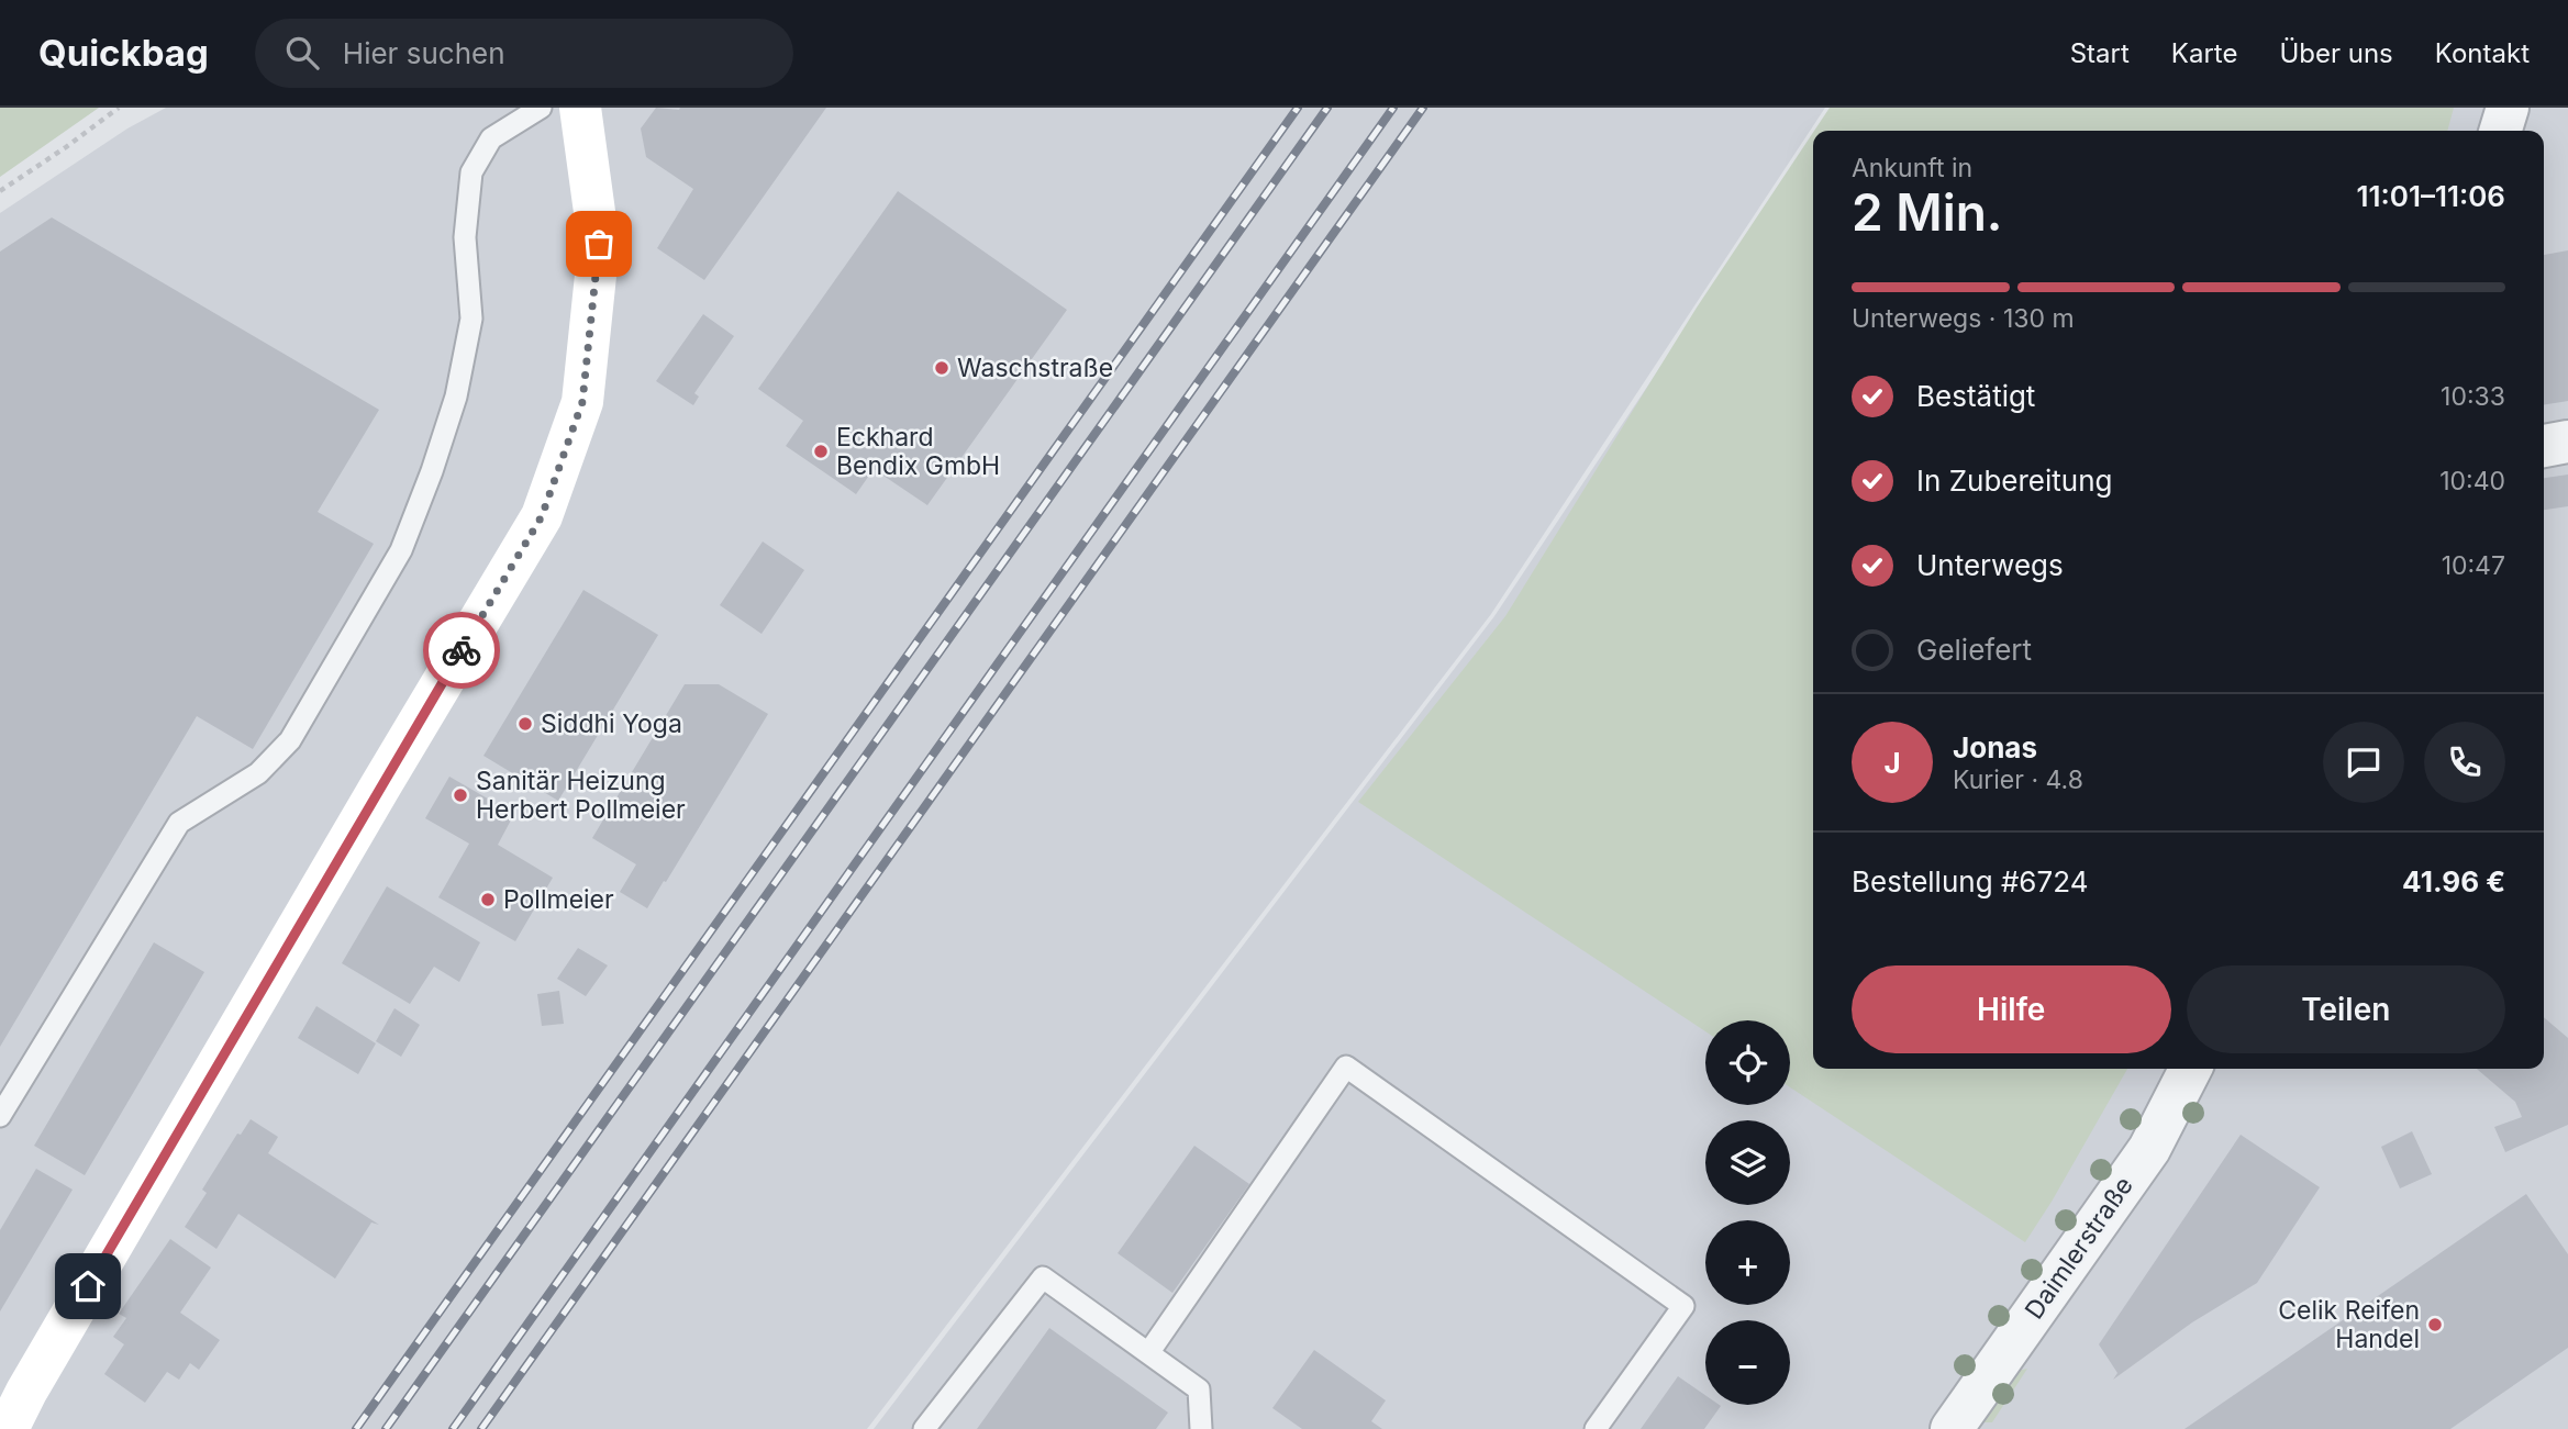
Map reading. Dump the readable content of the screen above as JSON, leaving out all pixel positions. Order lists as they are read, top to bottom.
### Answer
{
  "streets": {
    "street": ["Daimlerstraße"]
  },
  "places": [
    "Waschstraße",
    "Eckhard Bendix GmbH",
    "Siddhi Yoga",
    "Sanitär Heizung Herbert Pollmeier",
    "Pollmeier",
    "Celik Reifen Handel"
  ],
  "page": {
    "header": "Quickbag",
    "search": "Hier suchen",
    "nav": [
      "Start",
      "Karte",
      "Über uns",
      "Kontakt"
    ],
    "heading": ["2 Min.", "Ankunft in", "11:01–11:06"],
    "panel": [
      "Jonas",
      "Kurier · 4.8",
      "Bestellung #6724",
      "41.96 €"
    ],
    "bar": "Unterwegs · 130 m",
    "list": [
      ["Bestätigt", "10:33"],
      ["In Zubereitung", "10:40"],
      ["Unterwegs", "10:47"],
      "Geliefert"
    ],
    "round": "J",
    "buttons": ["Hilfe", "Teilen"],
    "map_buttons": ["+", "−"]
  }
}
